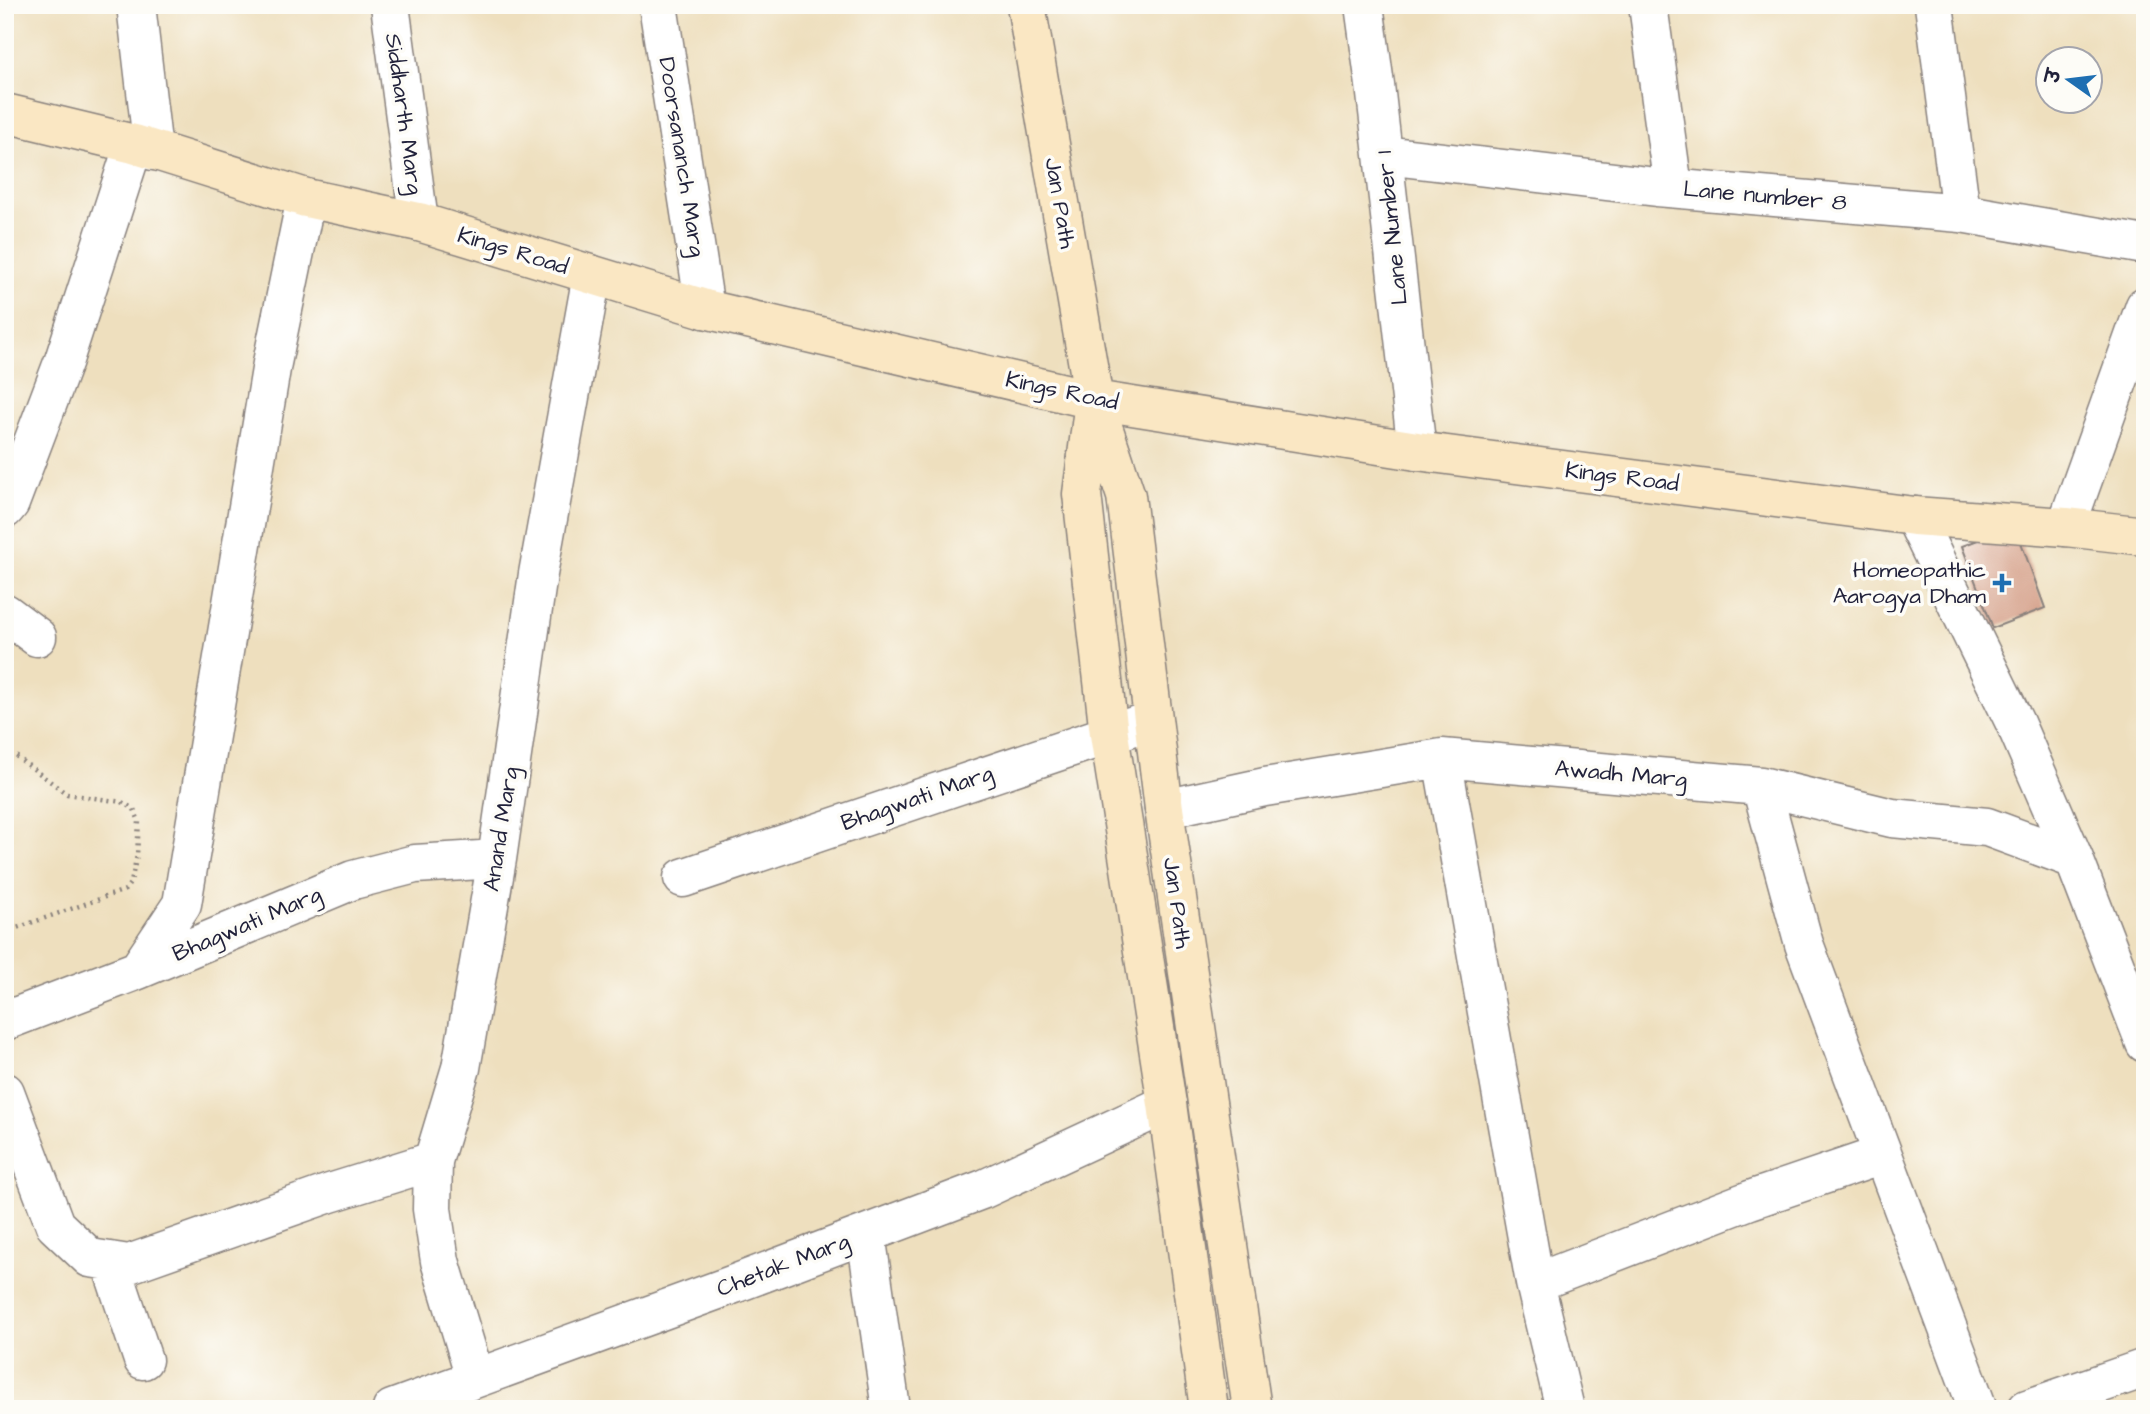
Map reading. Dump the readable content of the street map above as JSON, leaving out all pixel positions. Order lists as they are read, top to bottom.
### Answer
{
  "streets": {
    "street": [
      "Siddharth Marg",
      "Doorsananch Marg",
      "Lane number 8",
      "Jan Path",
      "Lane Number 1",
      "Kings Road",
      "Awadh Marg",
      "Bhagwati Marg",
      "Anand Marg",
      "Chetak Marg"
    ]
  },
  "crossings": [
    ["Siddharth Marg", "Kings Road"],
    ["Doorsananch Marg", "Kings Road"],
    ["Lane number 8", "Lane Number 1"],
    ["Jan Path", "Kings Road"],
    ["Jan Path", "Awadh Marg"],
    ["Jan Path", "Bhagwati Marg"],
    ["Jan Path", "Chetak Marg"],
    ["Lane Number 1", "Kings Road"],
    ["Kings Road", "Anand Marg"],
    ["Bhagwati Marg", "Anand Marg"],
    ["Anand Marg", "Chetak Marg"]
  ],
  "places": {
    "health": ["Homeopathic Aarogya Dham"]
  },
  "north": "left"
}
